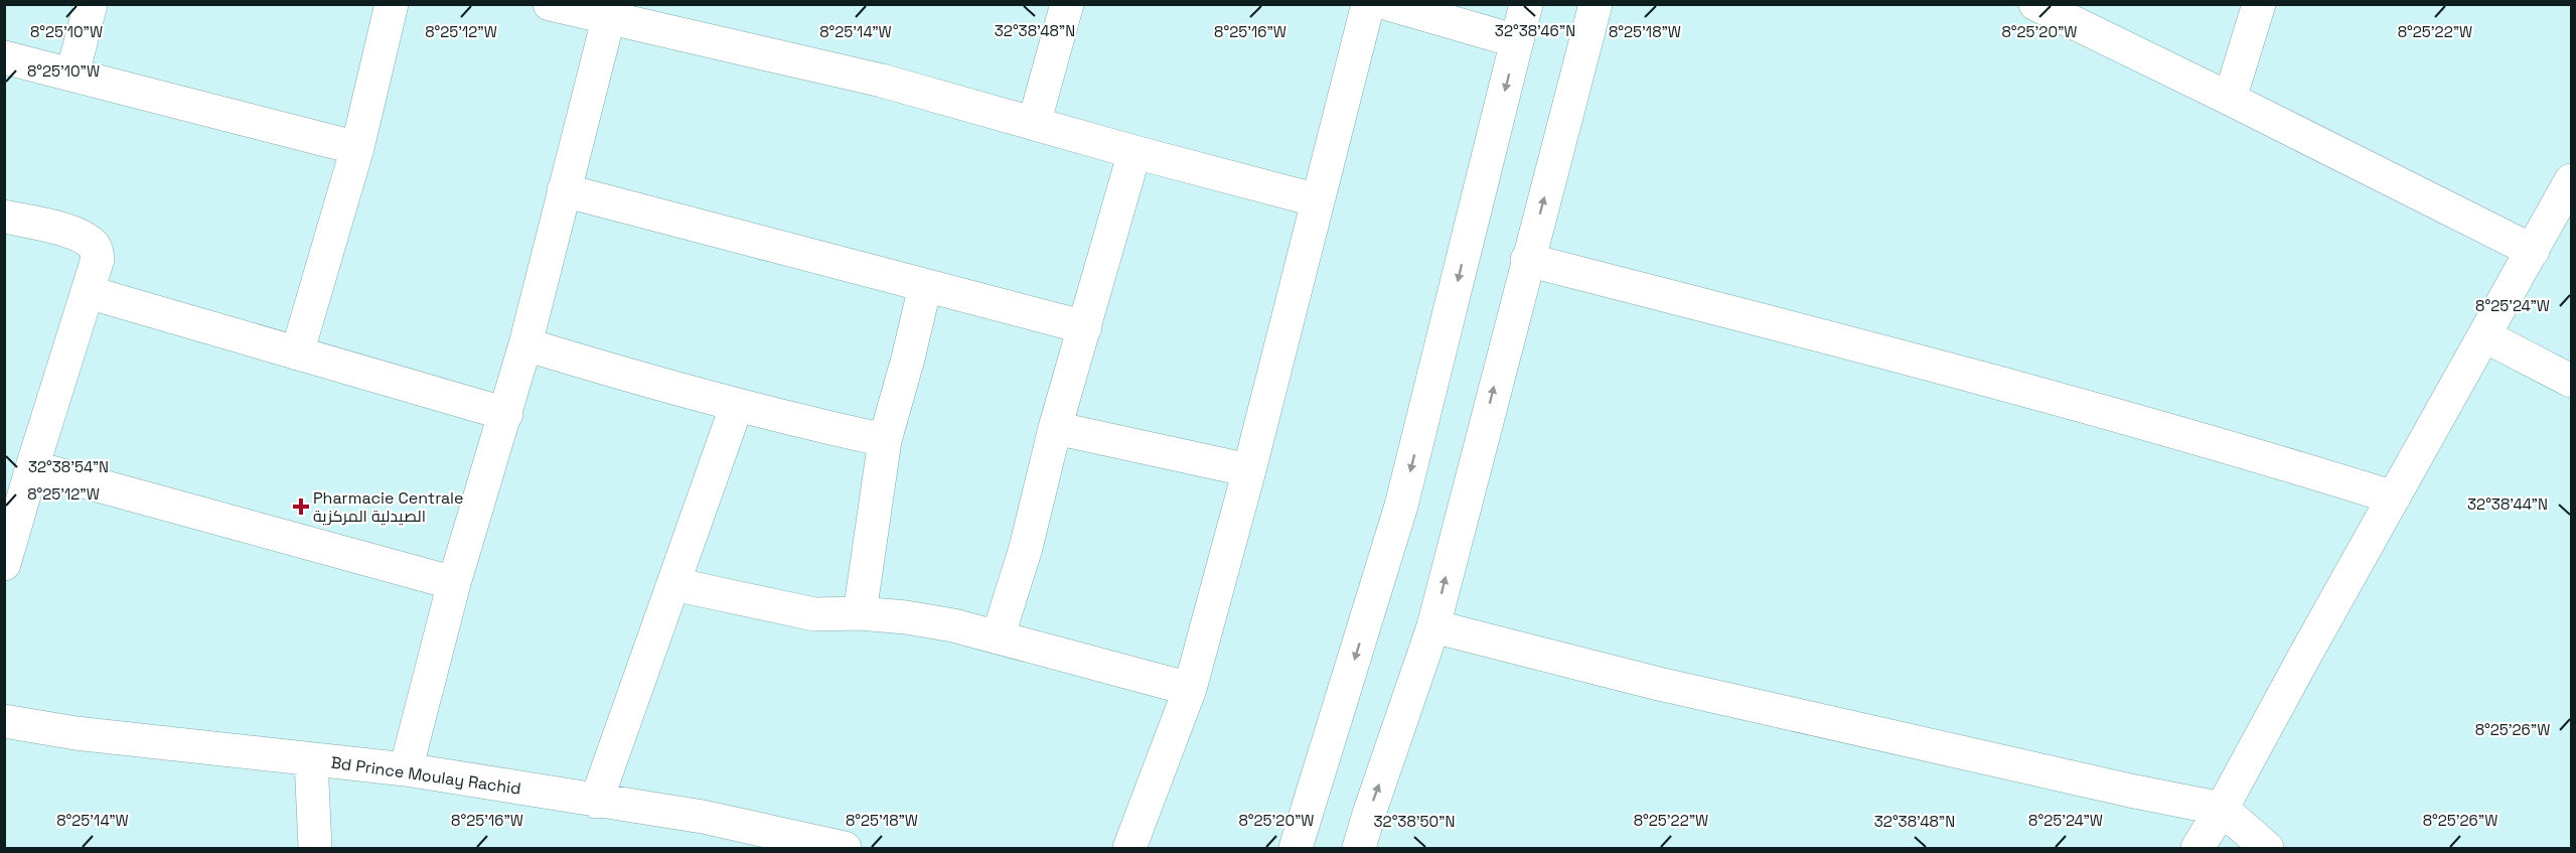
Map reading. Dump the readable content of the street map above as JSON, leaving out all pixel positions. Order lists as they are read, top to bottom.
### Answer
{
  "streets": {
    "street": ["Bd Prince Moulay Rachid"]
  },
  "places": {
    "health": ["Pharmacie Centrale الصيدلية المركزية"]
  },
  "coordinates": [
    "32°38'48\"N",
    "32°38'46\"N",
    "8°25'10\"W",
    "8°25'12\"W",
    "8°25'14\"W",
    "8°25'16\"W",
    "8°25'18\"W",
    "8°25'20\"W",
    "8°25'22\"W",
    "8°25'24\"W",
    "32°38'54\"N",
    "32°38'44\"N",
    "8°25'26\"W",
    "32°38'50\"N"
  ]
}
